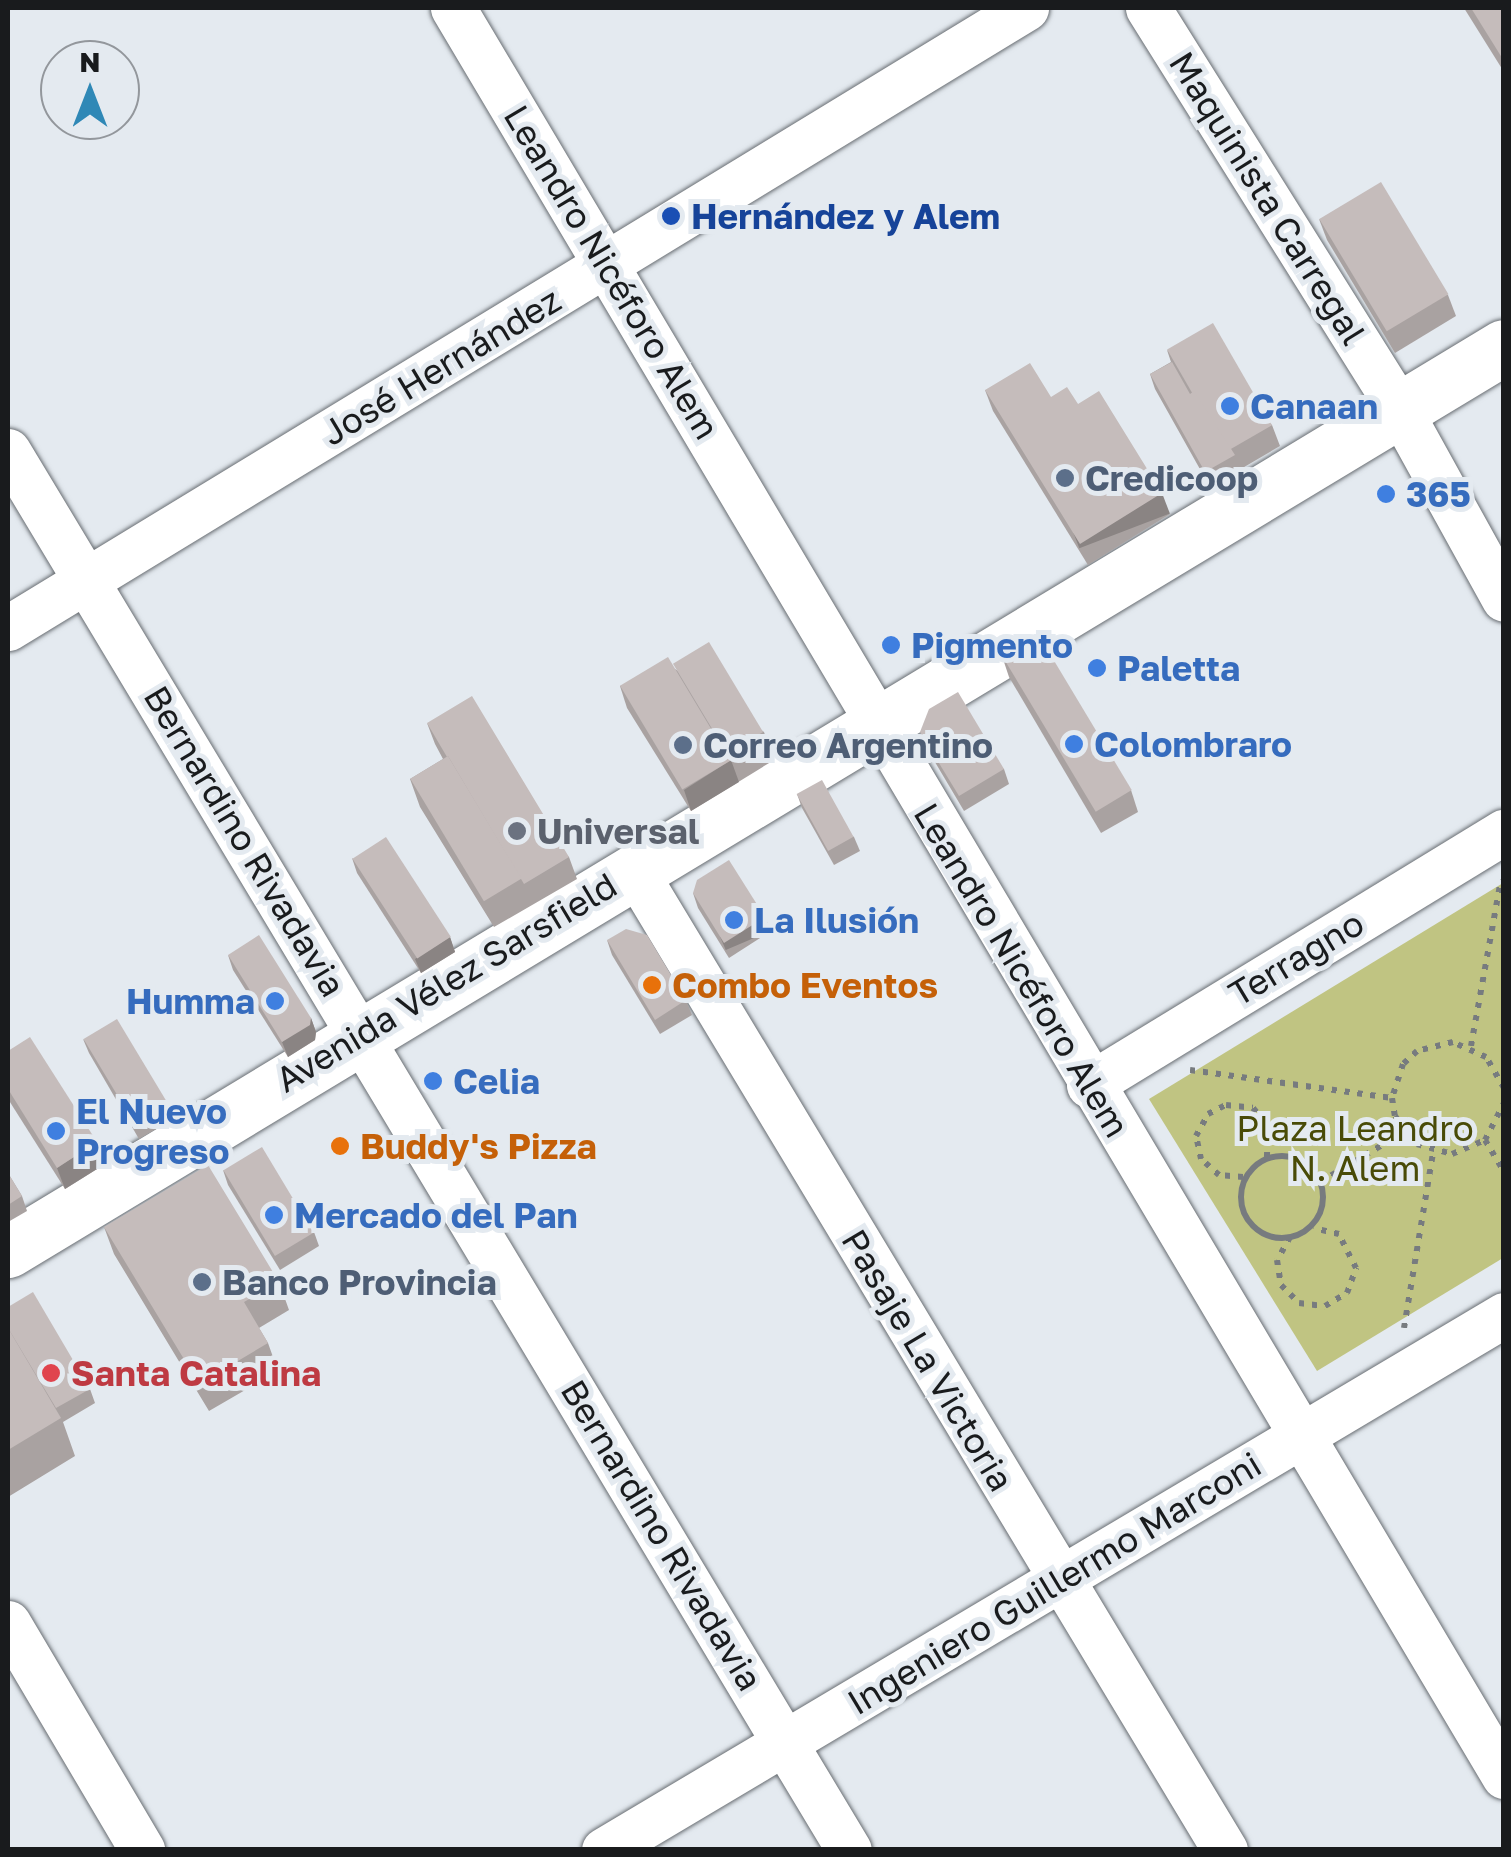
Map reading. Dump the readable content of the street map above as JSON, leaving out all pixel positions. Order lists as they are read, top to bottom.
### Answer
{
  "streets": {
    "main road": ["Avenida Vélez Sarsfield"],
    "street": [
      "Maquinista Carregal",
      "Leandro Nicéforo Alem",
      "José Hernández",
      "Bernardino Rivadavia",
      "Terragno",
      "Pasaje La Victoria",
      "Ingeniero Guillermo Marconi"
    ]
  },
  "crossings": [
    ["Maquinista Carregal", "Avenida Vélez Sarsfield"],
    ["Leandro Nicéforo Alem", "José Hernández"],
    ["Leandro Nicéforo Alem", "Terragno"],
    ["Leandro Nicéforo Alem", "Avenida Vélez Sarsfield"],
    ["Leandro Nicéforo Alem", "Ingeniero Guillermo Marconi"],
    ["José Hernández", "Bernardino Rivadavia"],
    ["Bernardino Rivadavia", "Avenida Vélez Sarsfield"],
    ["Bernardino Rivadavia", "Ingeniero Guillermo Marconi"],
    ["Avenida Vélez Sarsfield", "Pasaje La Victoria"],
    ["Pasaje La Victoria", "Ingeniero Guillermo Marconi"]
  ],
  "parks": ["Plaza Leandro N. Alem"],
  "places": [
    "Hernández y Alem",
    "Canaan",
    "Credicoop",
    "365",
    "Pigmento",
    "Paletta",
    "Colombraro",
    "Correo Argentino",
    "Universal",
    "La Ilusión",
    "Combo Eventos",
    "Humma",
    "Celia",
    "El Nuevo Progreso",
    "Buddy's Pizza",
    "Mercado del Pan",
    "Banco Provincia",
    "Santa Catalina"
  ],
  "north": "top"
}
